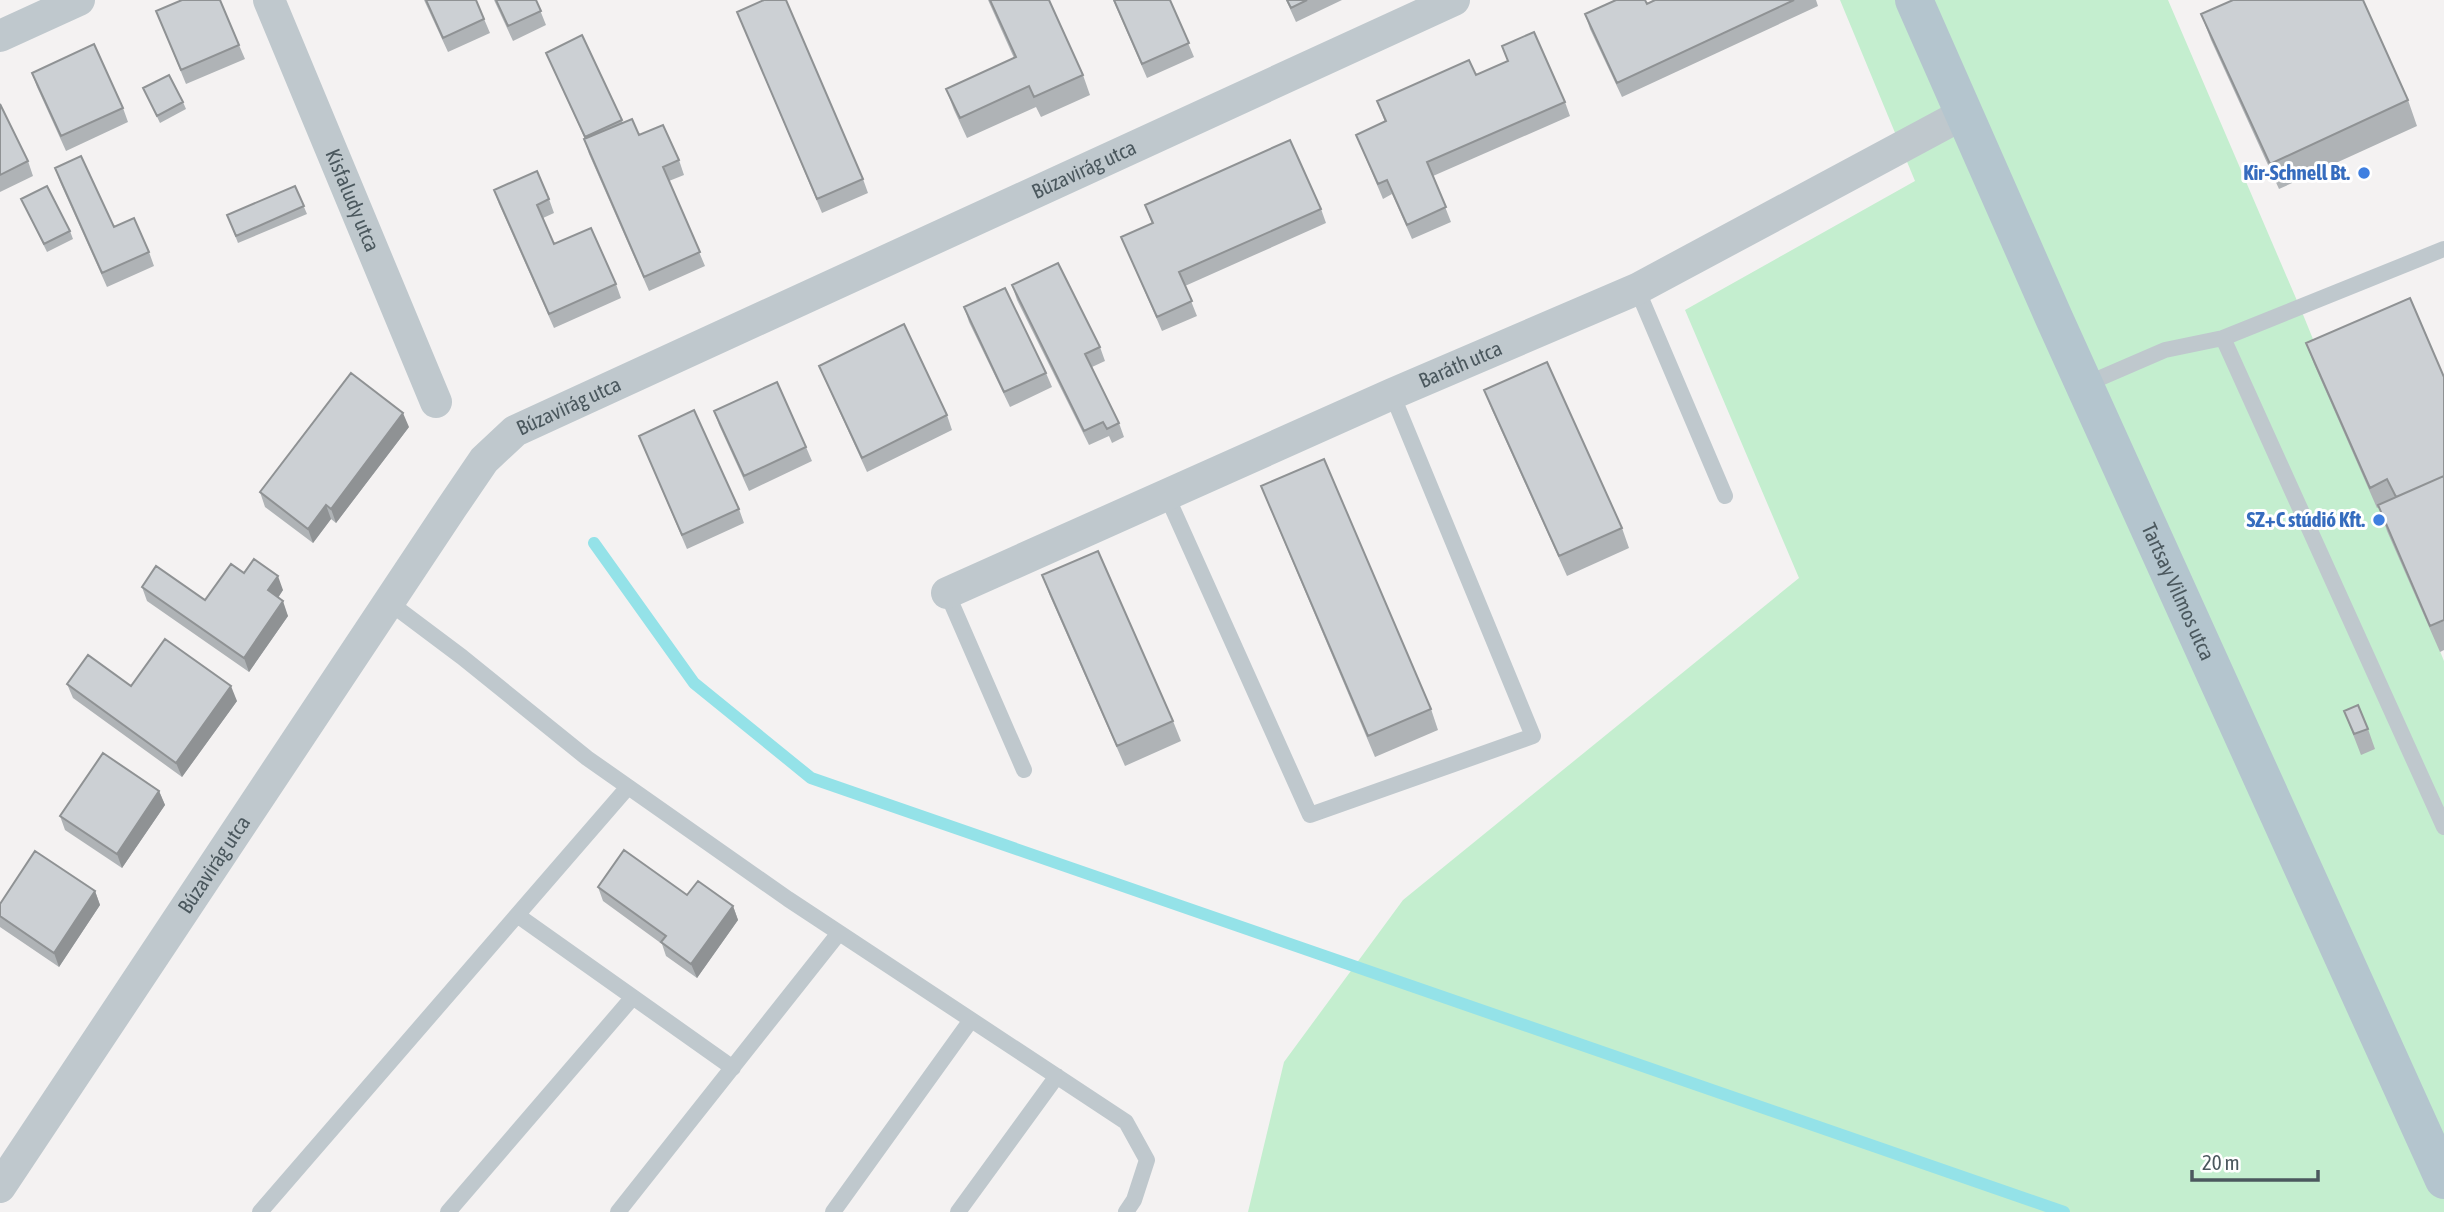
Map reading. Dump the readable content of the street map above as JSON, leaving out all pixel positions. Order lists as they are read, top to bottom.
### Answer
{
  "streets": {
    "main road": ["Tartsay Vilmos utca"],
    "street": ["Búzavirág utca", "Kisfaludy utca", "Baráth utca"]
  },
  "crossings": [
    ["Baráth utca", "Tartsay Vilmos utca"]
  ],
  "places": ["Kir-Schnell Bt.", "SZ+C stúdió Kft."],
  "scale_bar": "20 m"
}
